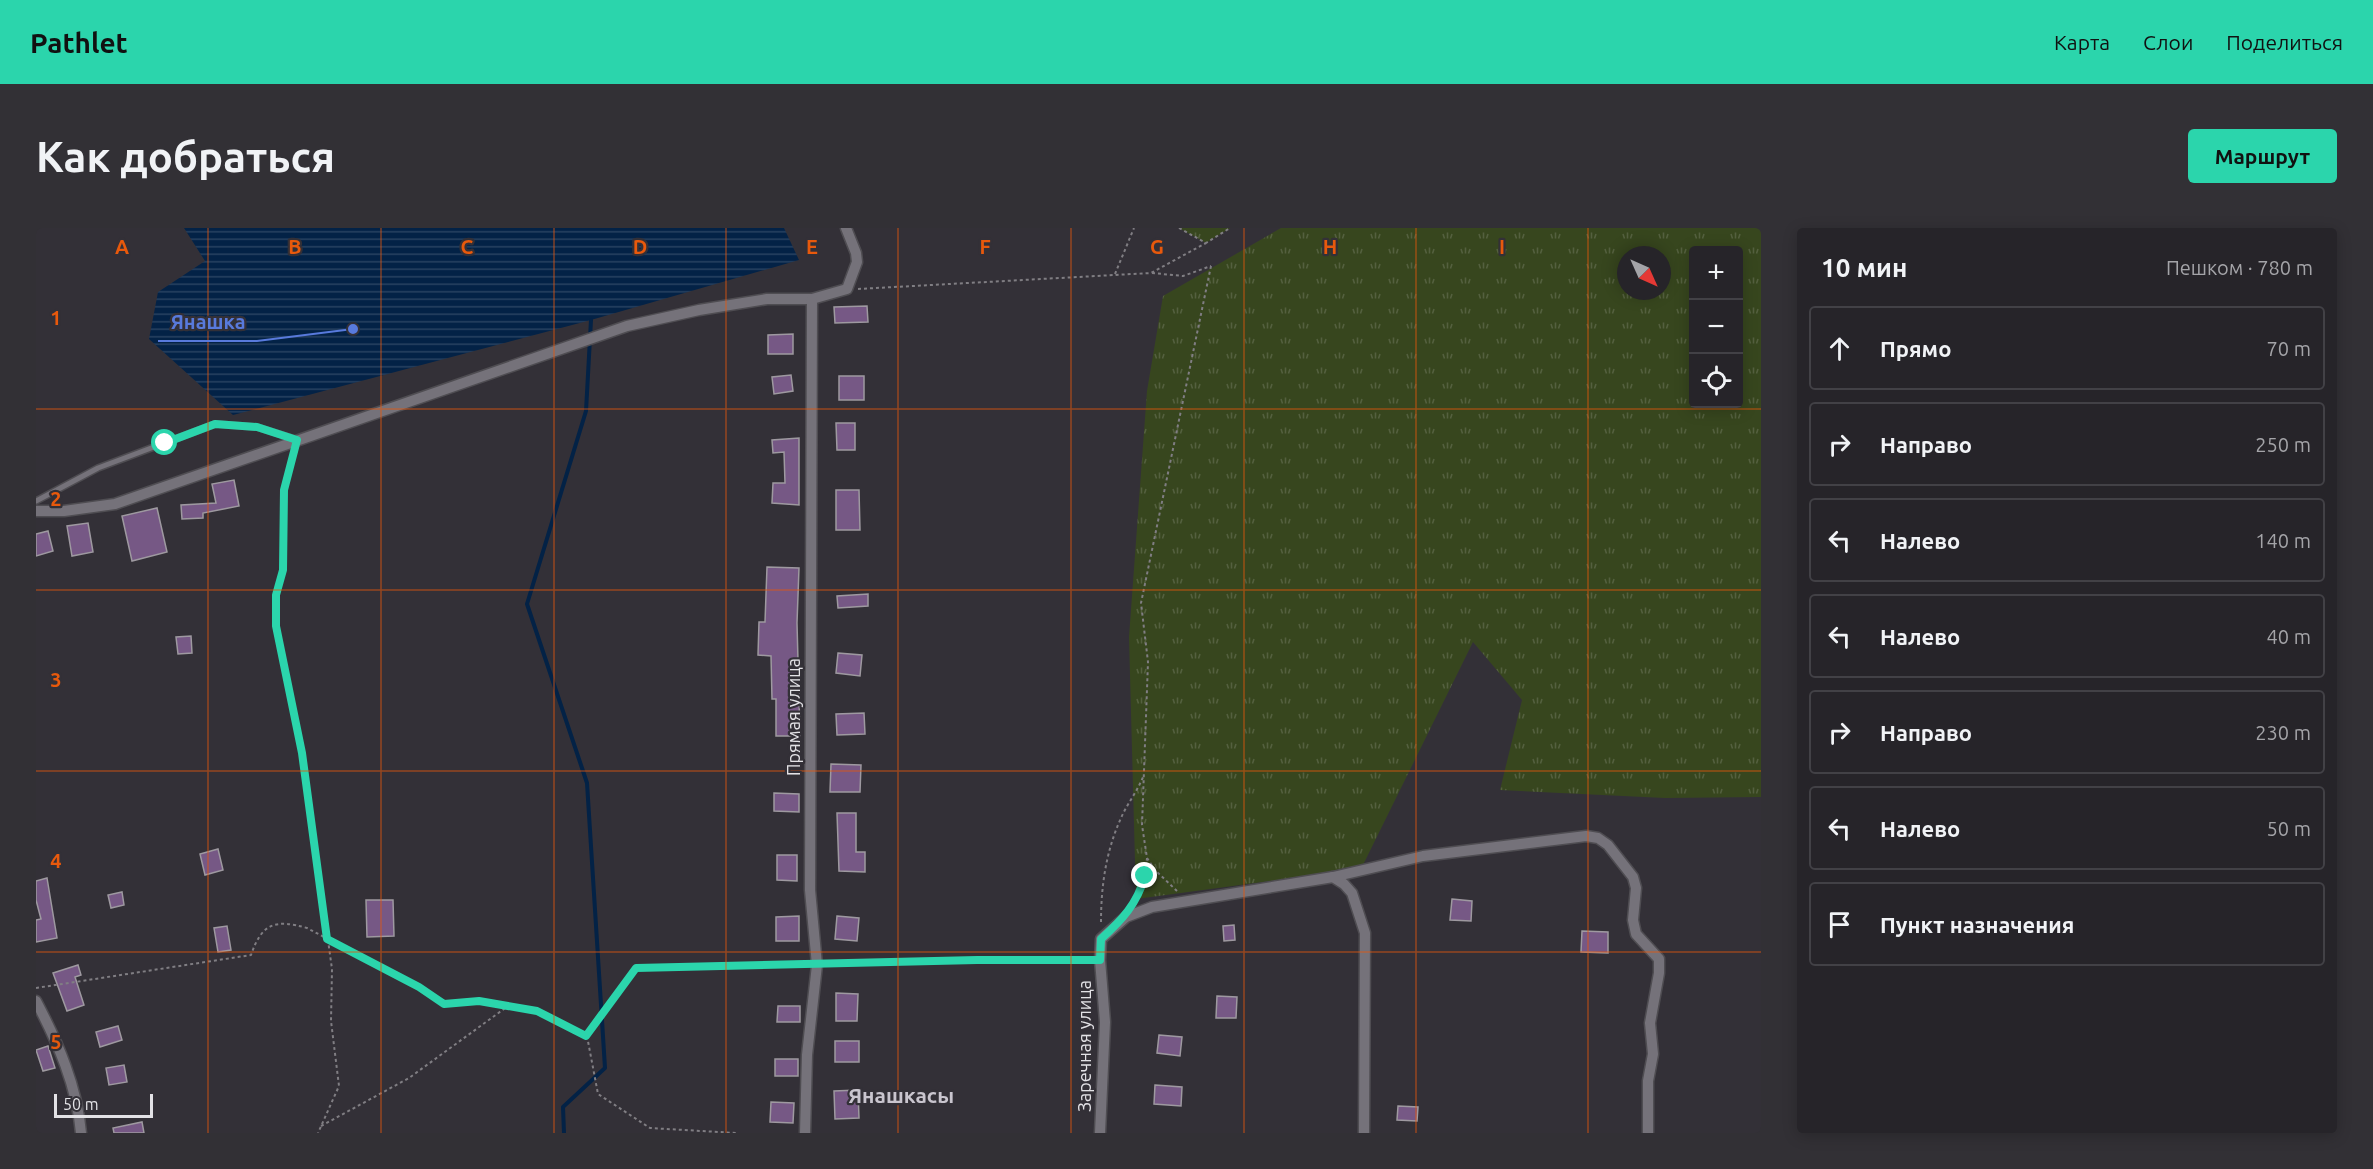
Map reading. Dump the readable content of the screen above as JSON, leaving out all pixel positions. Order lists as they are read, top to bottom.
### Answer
{
  "streets": {
    "street": ["Прямая улица", "Заречная улица"]
  },
  "districts": ["Янашкасы"],
  "places": ["Янашка"],
  "scale_bar": "50 m",
  "north": "bottom right",
  "page": {
    "header": "Pathlet",
    "nav": ["Карта", "Слои", "Поделиться"],
    "buttons": "Маршрут",
    "title": "Как добраться",
    "heading": ["10 мин", "Пешком · 780 m"],
    "map_buttons": ["+", "−"],
    "list": [
      ["Прямо", "70 m"],
      ["Направо", "250 m"],
      ["Налево", "140 m"],
      ["Налево", "40 m"],
      ["Направо", "230 m"],
      ["Налево", "50 m"],
      "Пункт назначения"
    ],
    "scale": "50 m"
  },
  "grid": {
    "columns": [
      "A",
      "B",
      "C",
      "D",
      "E",
      "F",
      "G",
      "H",
      "I"
    ],
    "rows": [
      "1",
      "2",
      "3",
      "4",
      "5"
    ]
  }
}
